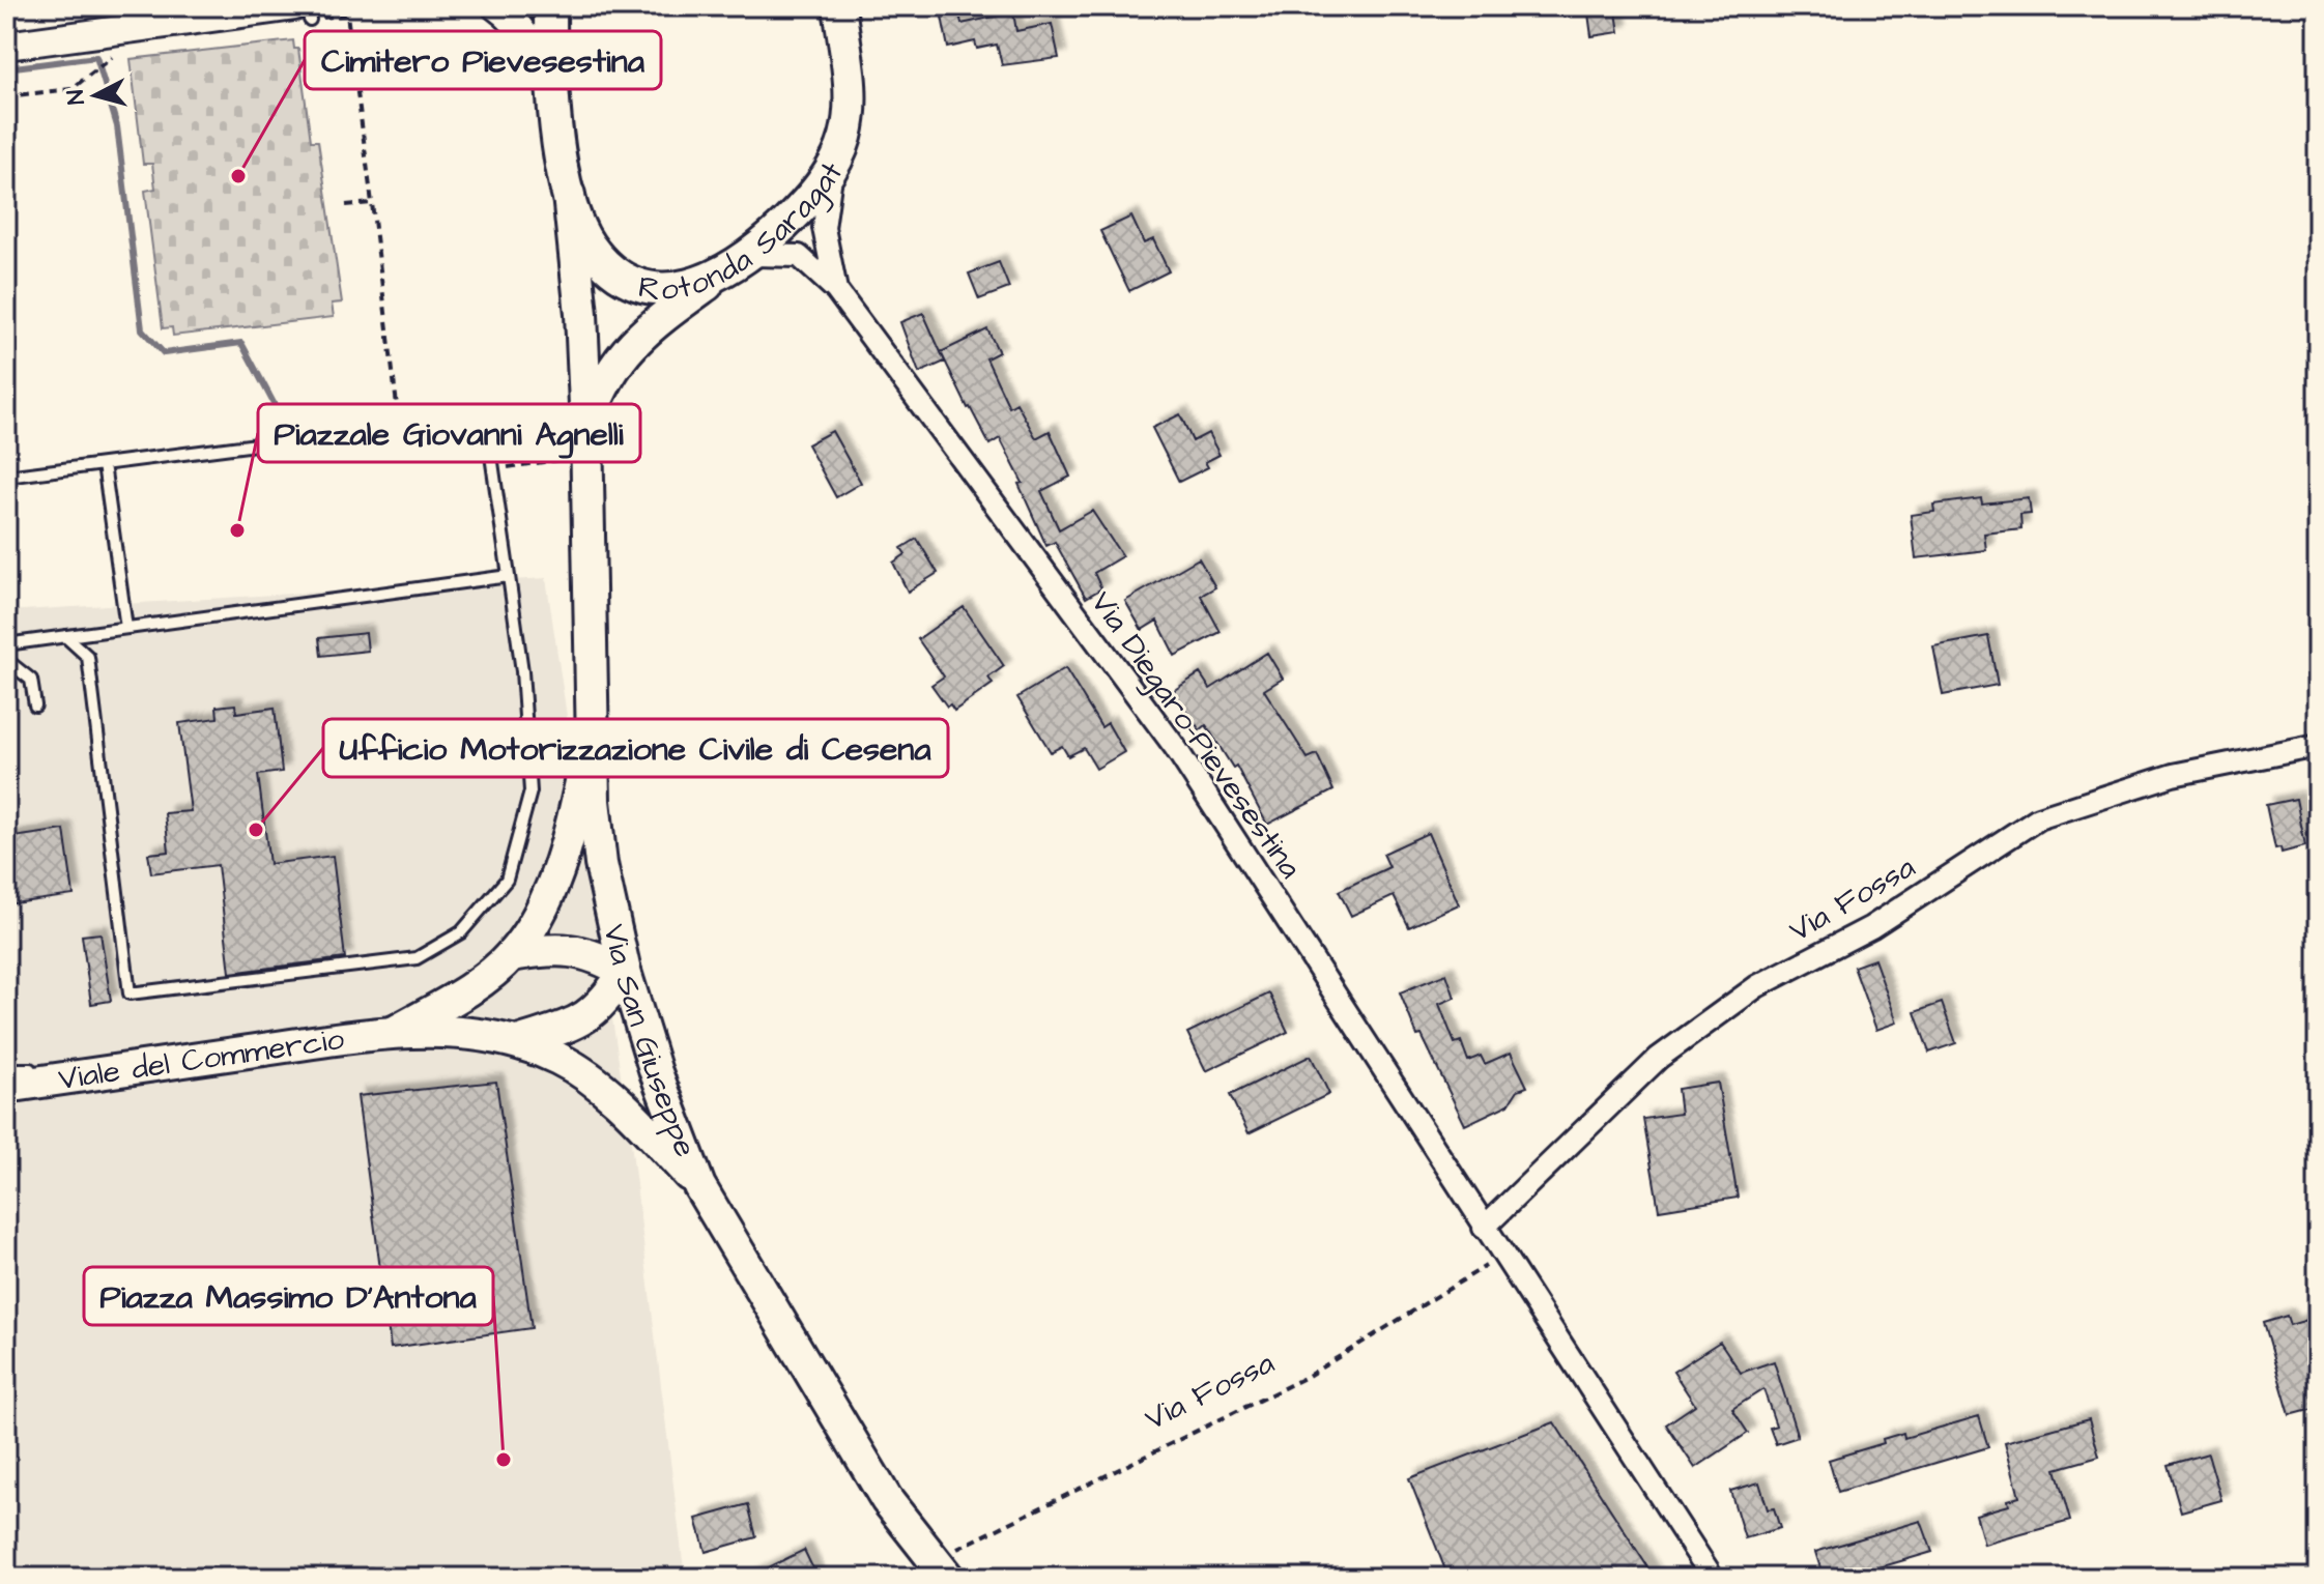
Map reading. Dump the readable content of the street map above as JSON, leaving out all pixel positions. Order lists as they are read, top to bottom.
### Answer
{
  "streets": {
    "main road": ["Rotonda Saragat", "Via San Giuseppe", "Viale del Commercio"],
    "street": ["Via Diegaro-Pievesestina", "Via Fossa"]
  },
  "crossings": [
    ["Rotonda Saragat", "Via Diegaro-Pievesestina"],
    ["Rotonda Saragat", "Via San Giuseppe"],
    ["Via Diegaro-Pievesestina", "Via Fossa"],
    ["Via Fossa", "Via San Giuseppe"],
    ["Via San Giuseppe", "Viale del Commercio"]
  ],
  "places": [
    "Cimitero Pievesestina",
    "Piazzale Giovanni Agnelli",
    "Ufficio Motorizzazione Civile di Cesena",
    "Piazza Massimo D'Antona"
  ],
  "north": "left"
}
